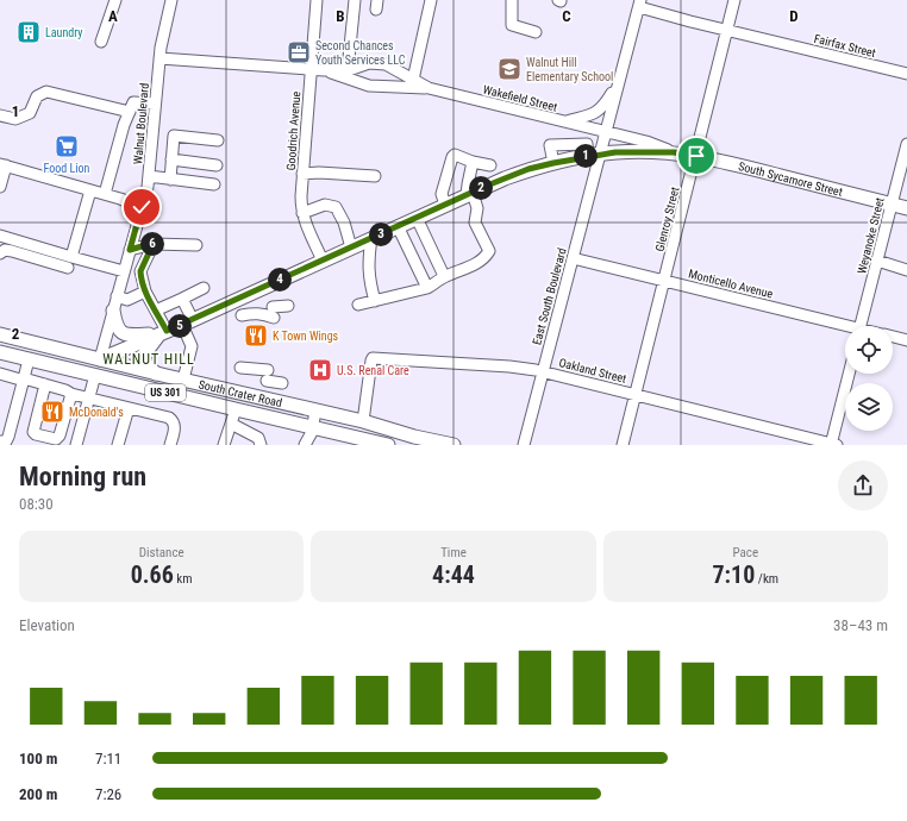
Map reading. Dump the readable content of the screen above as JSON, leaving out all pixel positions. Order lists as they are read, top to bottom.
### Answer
{
  "streets": {
    "main road": ["South Sycamore Street", "US 301", "South Crater Road"],
    "street": [
      "Fairfax Street",
      "Wakefield Street",
      "Walnut Boulevard",
      "Goodrich Avenue",
      "Glenroy Street",
      "Weyanoke Street",
      "Monticello Avenue",
      "East South Boulevard",
      "Oakland Street"
    ]
  },
  "crossings": [
    ["Fairfax Street", "Glenroy Street"],
    ["Wakefield Street", "Walnut Boulevard"],
    ["Wakefield Street", "Goodrich Avenue"],
    ["Wakefield Street", "South Sycamore Street"],
    ["Wakefield Street", "East South Boulevard"],
    ["Walnut Boulevard", "South Sycamore Street"],
    ["Walnut Boulevard", "South Crater Road"],
    ["Goodrich Avenue", "South Sycamore Street"],
    ["South Sycamore Street", "Glenroy Street"],
    ["South Sycamore Street", "Weyanoke Street"],
    ["South Sycamore Street", "East South Boulevard"],
    ["South Sycamore Street", "South Crater Road"],
    ["Glenroy Street", "Monticello Avenue"],
    ["Glenroy Street", "Oakland Street"],
    ["Monticello Avenue", "East South Boulevard"],
    ["East South Boulevard", "Oakland Street"],
    ["Oakland Street", "South Crater Road"]
  ],
  "districts": ["WALNUT HILL"],
  "places": {
    "building": ["Laundry"],
    "office": ["Second Chances Youth Services LLC"],
    "school or university": ["Walnut Hill Elementary School"],
    "supermarket": ["Food Lion"],
    "restaurant": ["K Town Wings", "McDonald's"],
    "hospital": ["U.S. Renal Care"]
  },
  "page": {
    "pins": [
      "1",
      "2",
      "3",
      "6",
      "4",
      "5"
    ],
    "heading": ["Morning run", "08:30"],
    "stats": [
      ["Distance", "0.66 km"],
      ["Time", "4:44"],
      ["Pace", "7:10 /km"]
    ],
    "chart": ["Elevation", "38–43 m"],
    "list": [
      {
        "name": "100 m",
        "note": "7:11"
      },
      {
        "name": "200 m",
        "note": "7:26"
      }
    ]
  },
  "grid": {
    "columns": [
      "A",
      "B",
      "C",
      "D"
    ],
    "rows": ["1", "2"]
  }
}
